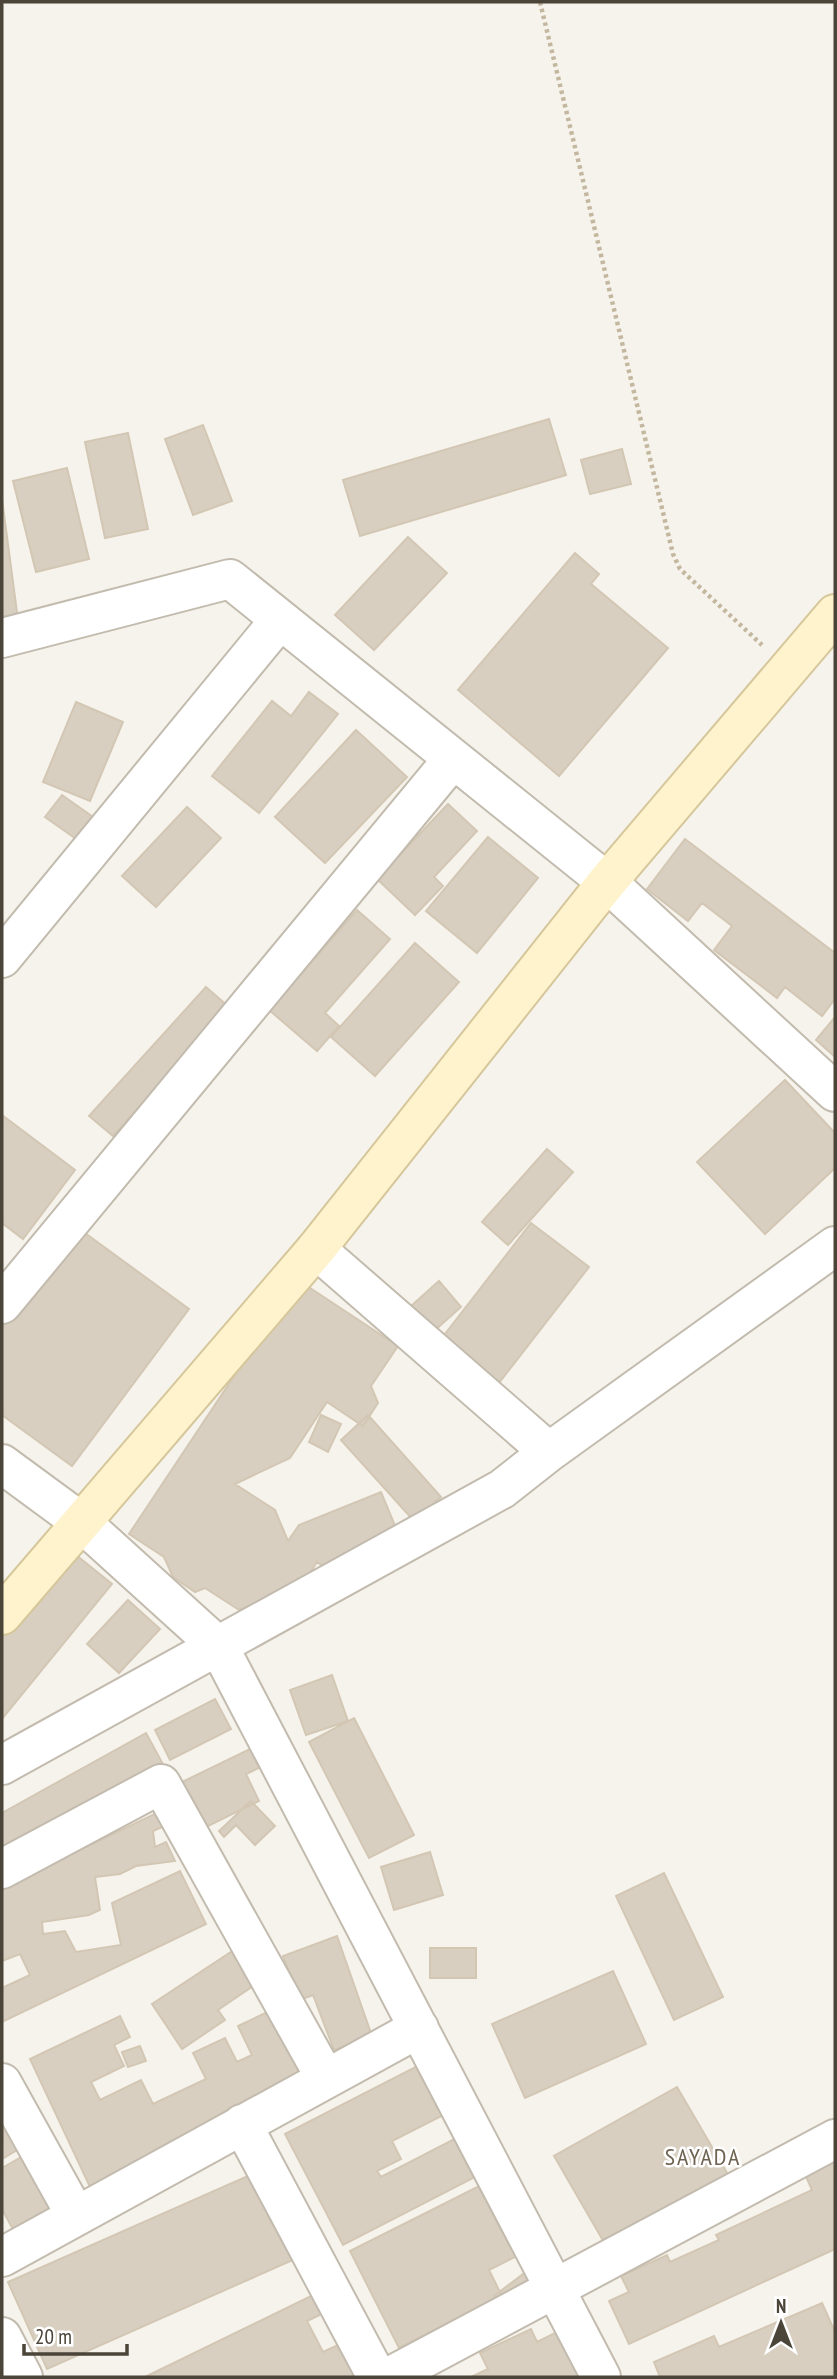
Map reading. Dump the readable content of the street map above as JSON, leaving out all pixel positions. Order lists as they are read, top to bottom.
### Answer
{
  "districts": ["SAYADA"],
  "scale_bar": "20 m",
  "north": "top"
}
